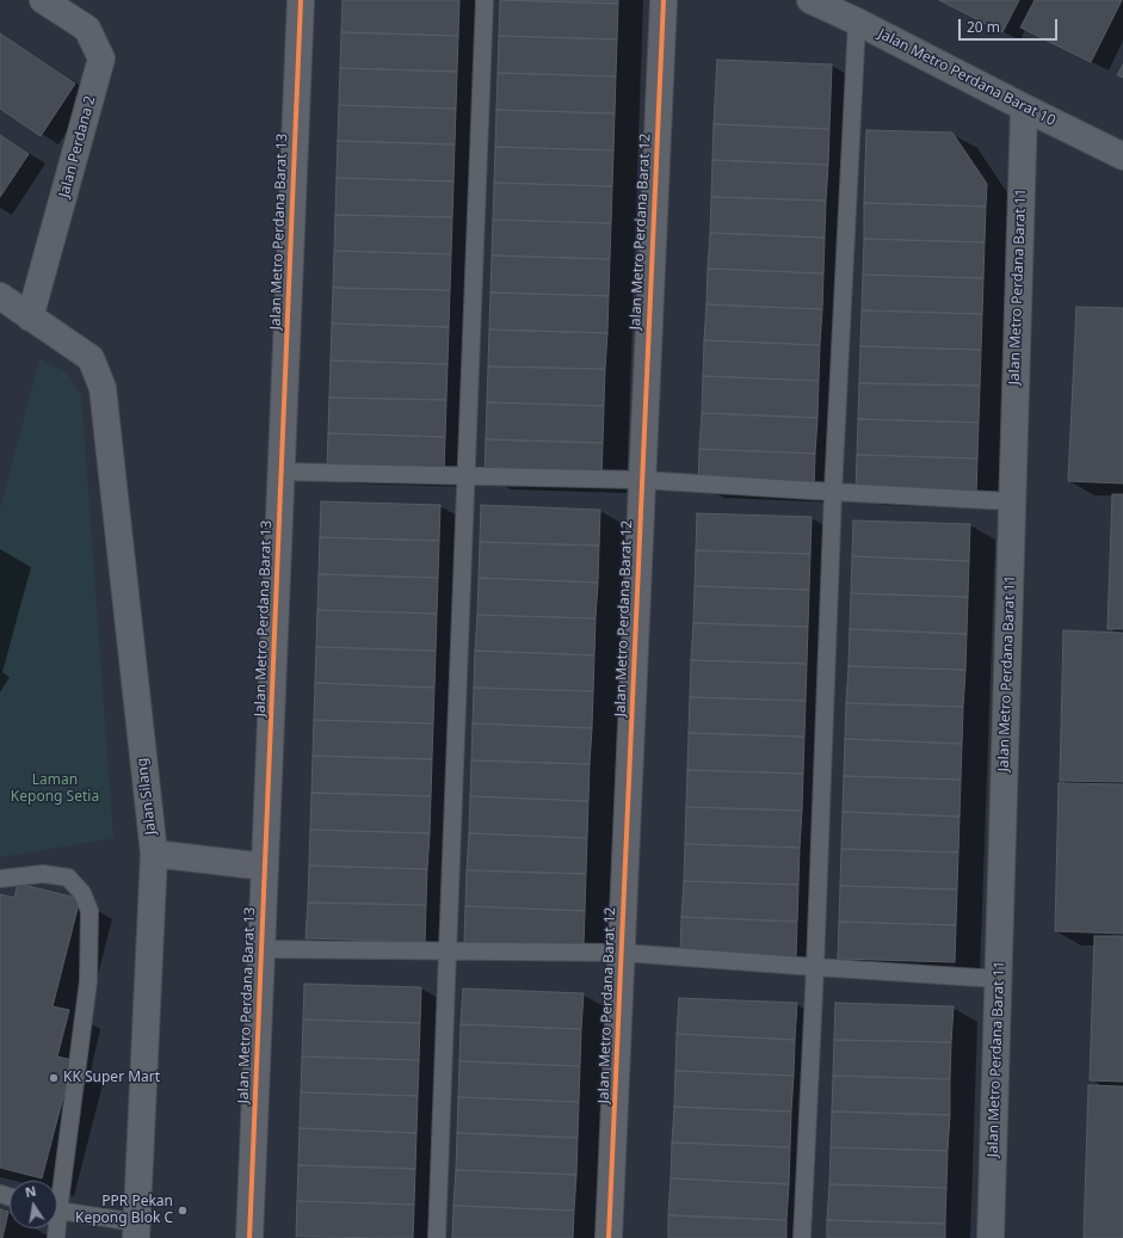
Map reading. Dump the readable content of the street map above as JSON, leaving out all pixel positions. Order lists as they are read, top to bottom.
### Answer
{
  "streets": {
    "street": [
      "Jalan Metro Perdana Barat 10",
      "Jalan Perdana 2",
      "Jalan Metro Perdana Barat 13",
      "Jalan Metro Perdana Barat 12",
      "Jalan Metro Perdana Barat 11",
      "Jalan Silang"
    ]
  },
  "crossings": [
    ["Jalan Metro Perdana Barat 10", "Jalan Metro Perdana Barat 11"],
    ["Jalan Perdana 2", "Jalan Silang"]
  ],
  "parks": ["Laman Kepong Setia"],
  "places": ["KK Super Mart", "PPR Pekan Kepong Blok C"],
  "scale_bar": "20 m",
  "north": "top"
}
